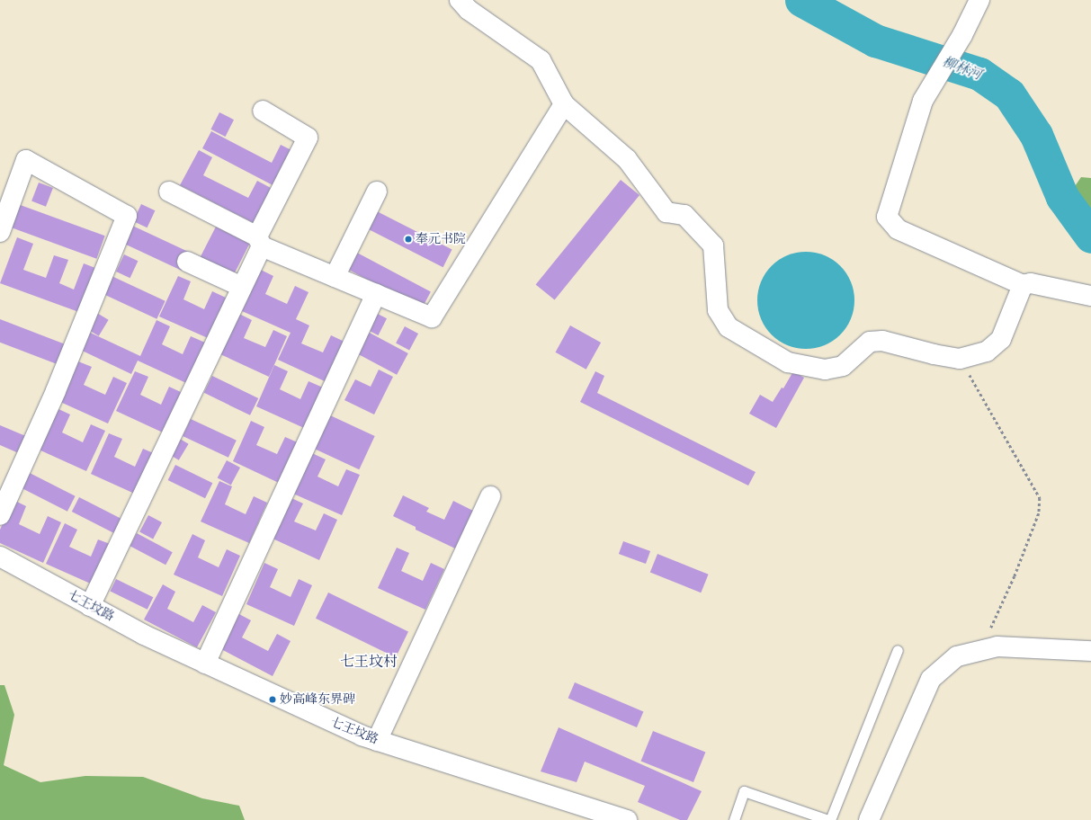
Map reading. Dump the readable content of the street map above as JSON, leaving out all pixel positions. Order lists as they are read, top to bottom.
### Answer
{
  "streets": {
    "street": ["七王坟路"]
  },
  "districts": ["七王坟村"],
  "water": ["柳林河"],
  "places": ["奉元书院", "妙高峰东界碑"]
}
